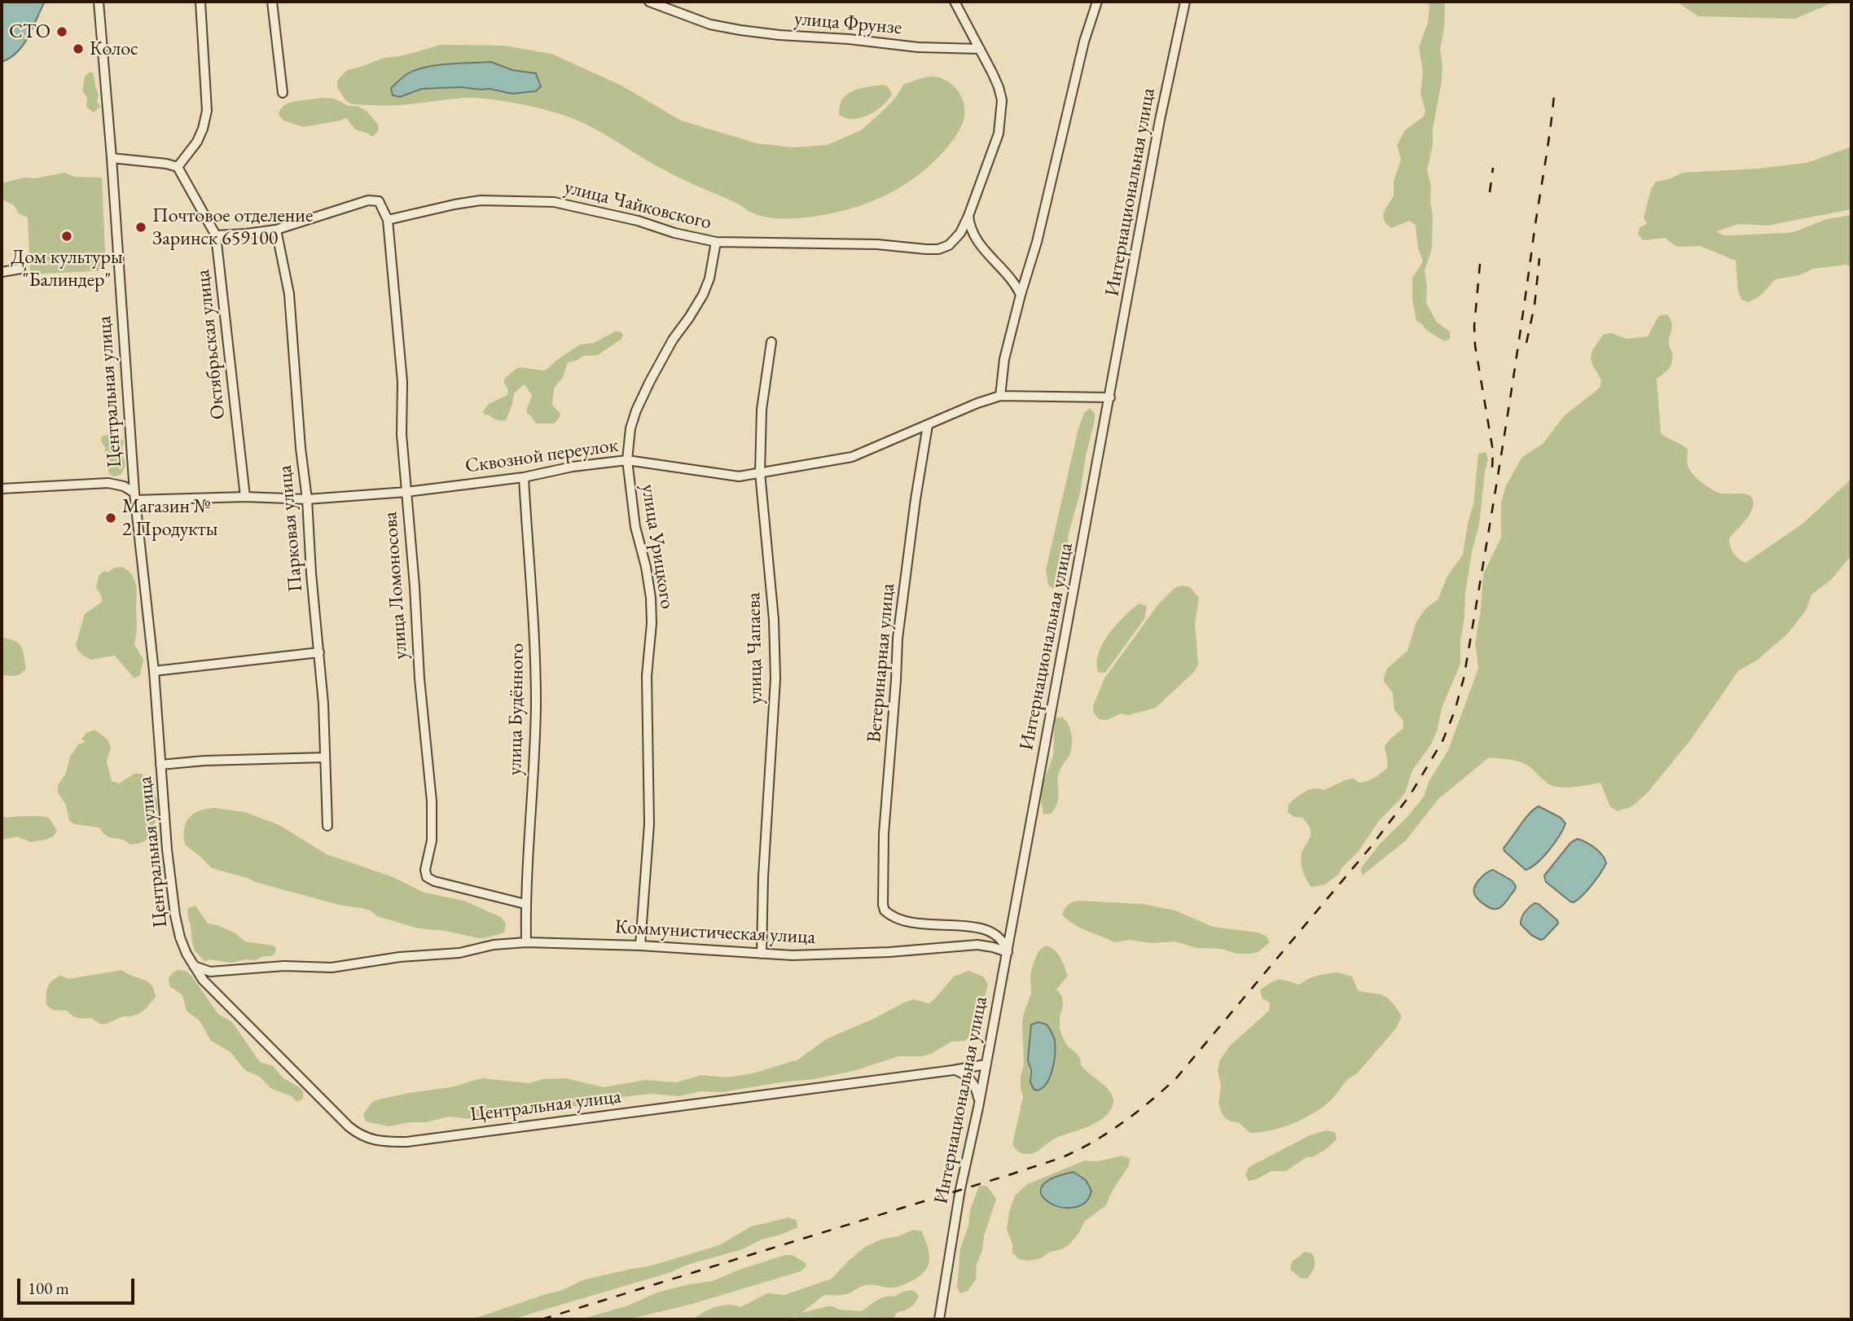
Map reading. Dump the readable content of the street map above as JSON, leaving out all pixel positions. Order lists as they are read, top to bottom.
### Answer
{
  "streets": {
    "street": [
      "улица Фрунзе",
      "Интернациональная улица",
      "улица Чайковского",
      "Октябрьская улица",
      "Центральная улица",
      "Сквозной переулок",
      "Парковая улица",
      "улица Урицкого",
      "улица Ломоносова",
      "улица Чапаева",
      "Ветеринарная улица",
      "улица Будённого",
      "Коммунистическая улица"
    ]
  },
  "crossings": [
    ["Интернациональная улица", "Центральная улица"],
    ["Интернациональная улица", "Сквозной переулок"],
    ["Интернациональная улица", "Ветеринарная улица"],
    ["Интернациональная улица", "Коммунистическая улица"],
    ["улица Чайковского", "улица Урицкого"],
    ["улица Чайковского", "улица Ломоносова"],
    ["Октябрьская улица", "Сквозной переулок"],
    ["Центральная улица", "Сквозной переулок"],
    ["Центральная улица", "Коммунистическая улица"],
    ["Сквозной переулок", "Парковая улица"],
    ["Сквозной переулок", "улица Урицкого"],
    ["Сквозной переулок", "улица Ломоносова"],
    ["Сквозной переулок", "улица Чапаева"],
    ["Сквозной переулок", "Ветеринарная улица"],
    ["Сквозной переулок", "улица Будённого"],
    ["улица Урицкого", "Коммунистическая улица"],
    ["улица Ломоносова", "улица Будённого"],
    ["улица Чапаева", "Коммунистическая улица"],
    ["Ветеринарная улица", "Коммунистическая улица"],
    ["улица Будённого", "Коммунистическая улица"]
  ],
  "places": [
    "СТО",
    "Колос",
    "Почтовое отделение Заринск 659100",
    "Дом культуры \"Балиндер\"",
    "Магазин № 2 Продукты"
  ],
  "scale_bar": "100 m"
}
